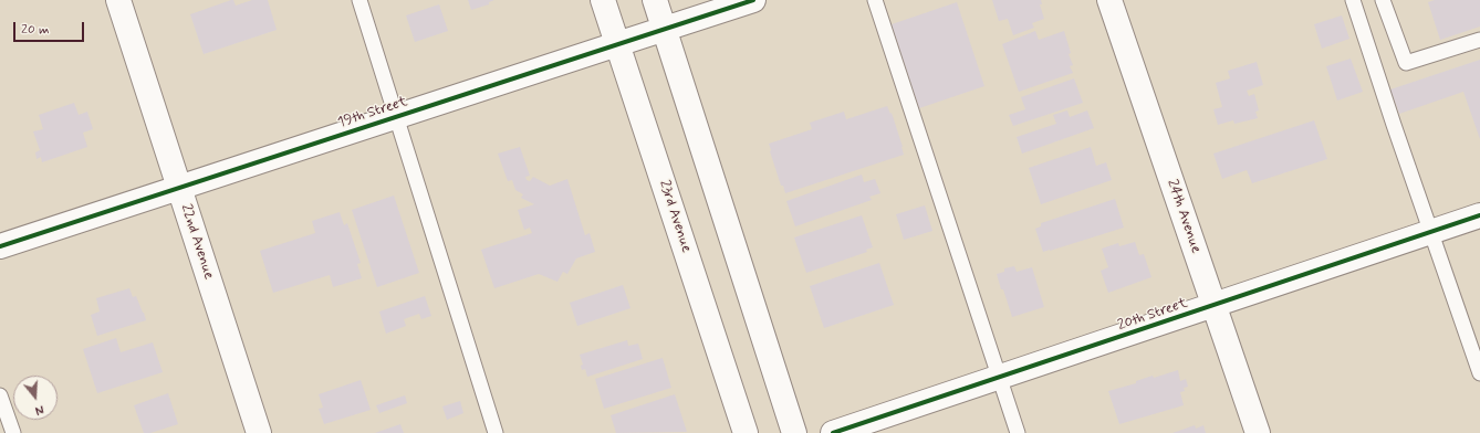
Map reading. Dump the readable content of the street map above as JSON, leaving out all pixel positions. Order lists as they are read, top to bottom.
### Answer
{
  "streets": {
    "street": [
      "19th Street",
      "23rd Avenue",
      "24th Avenue",
      "22nd Avenue",
      "20th Street"
    ]
  },
  "crossings": [
    ["19th Street", "23rd Avenue"],
    ["19th Street", "22nd Avenue"],
    ["24th Avenue", "20th Street"]
  ],
  "scale_bar": "20 m",
  "north": "bottom"
}
